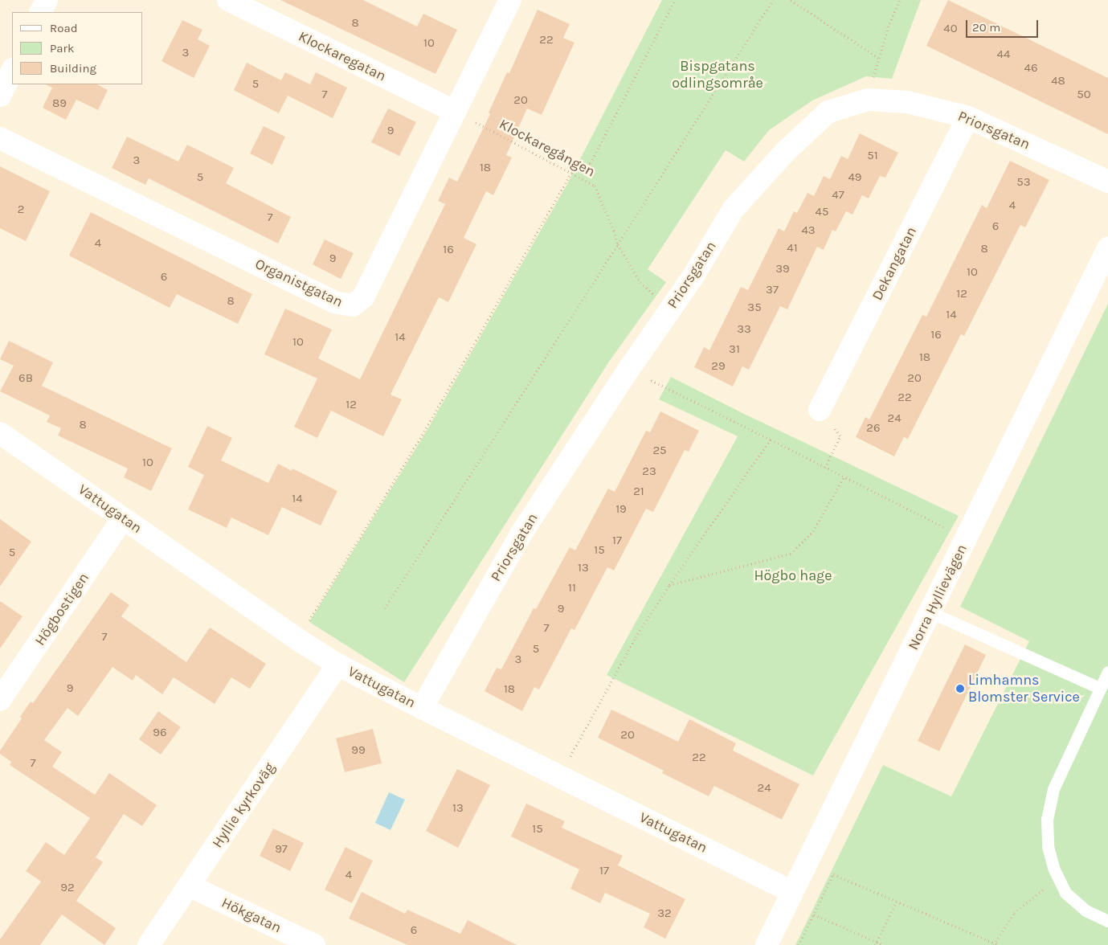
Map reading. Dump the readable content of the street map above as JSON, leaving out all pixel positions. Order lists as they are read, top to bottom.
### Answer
{
  "streets": {
    "street": [
      "Klockaregatan",
      "Priorsgatan",
      "Dekangatan",
      "Organistgatan",
      "Vattugatan",
      "Norra Hyllievägen",
      "Högbostigen",
      "Hyllie kyrkoväg",
      "Hökgatan"
    ],
    "path": ["Klockaregången"]
  },
  "crossings": [
    ["Klockaregatan", "Klockaregången"],
    ["Klockaregatan", "Organistgatan"],
    ["Priorsgatan", "Klockaregången"],
    ["Priorsgatan", "Dekangatan"],
    ["Priorsgatan", "Vattugatan"],
    ["Klockaregången", "Organistgatan"],
    ["Vattugatan", "Norra Hyllievägen"],
    ["Vattugatan", "Högbostigen"],
    ["Vattugatan", "Hyllie kyrkoväg"],
    ["Hyllie kyrkoväg", "Hökgatan"]
  ],
  "parks": ["Bispgatans odlingsområe", "Högbo hage"],
  "places": ["Limhamns Blomster Service"],
  "house_numbers": [
    "8",
    "40",
    "22",
    "10",
    "3",
    "44",
    "46",
    "48",
    "5",
    "7",
    "50",
    "20",
    "89",
    "9",
    "51",
    "3",
    "18",
    "5",
    "49",
    "53",
    "47",
    "4",
    "2",
    "45",
    "7",
    "6",
    "43",
    "4",
    "41",
    "8",
    "16",
    "9",
    "39",
    "10",
    "6",
    "37",
    "12",
    "8",
    "35",
    "14",
    "33",
    "16",
    "14",
    "10",
    "31",
    "18",
    "29",
    "6B",
    "20",
    "22",
    "12",
    "24",
    "8",
    "26",
    "25",
    "10",
    "23",
    "21",
    "14",
    "19",
    "17",
    "15",
    "5",
    "13",
    "11",
    "9",
    "7",
    "7",
    "5",
    "3",
    "9",
    "18",
    "96",
    "20",
    "99",
    "22",
    "7",
    "24",
    "13",
    "15",
    "97",
    "17",
    "4",
    "92",
    "32",
    "6"
  ],
  "legend": ["Road", "Park", "Building"],
  "scale_bar": "20 m"
}
